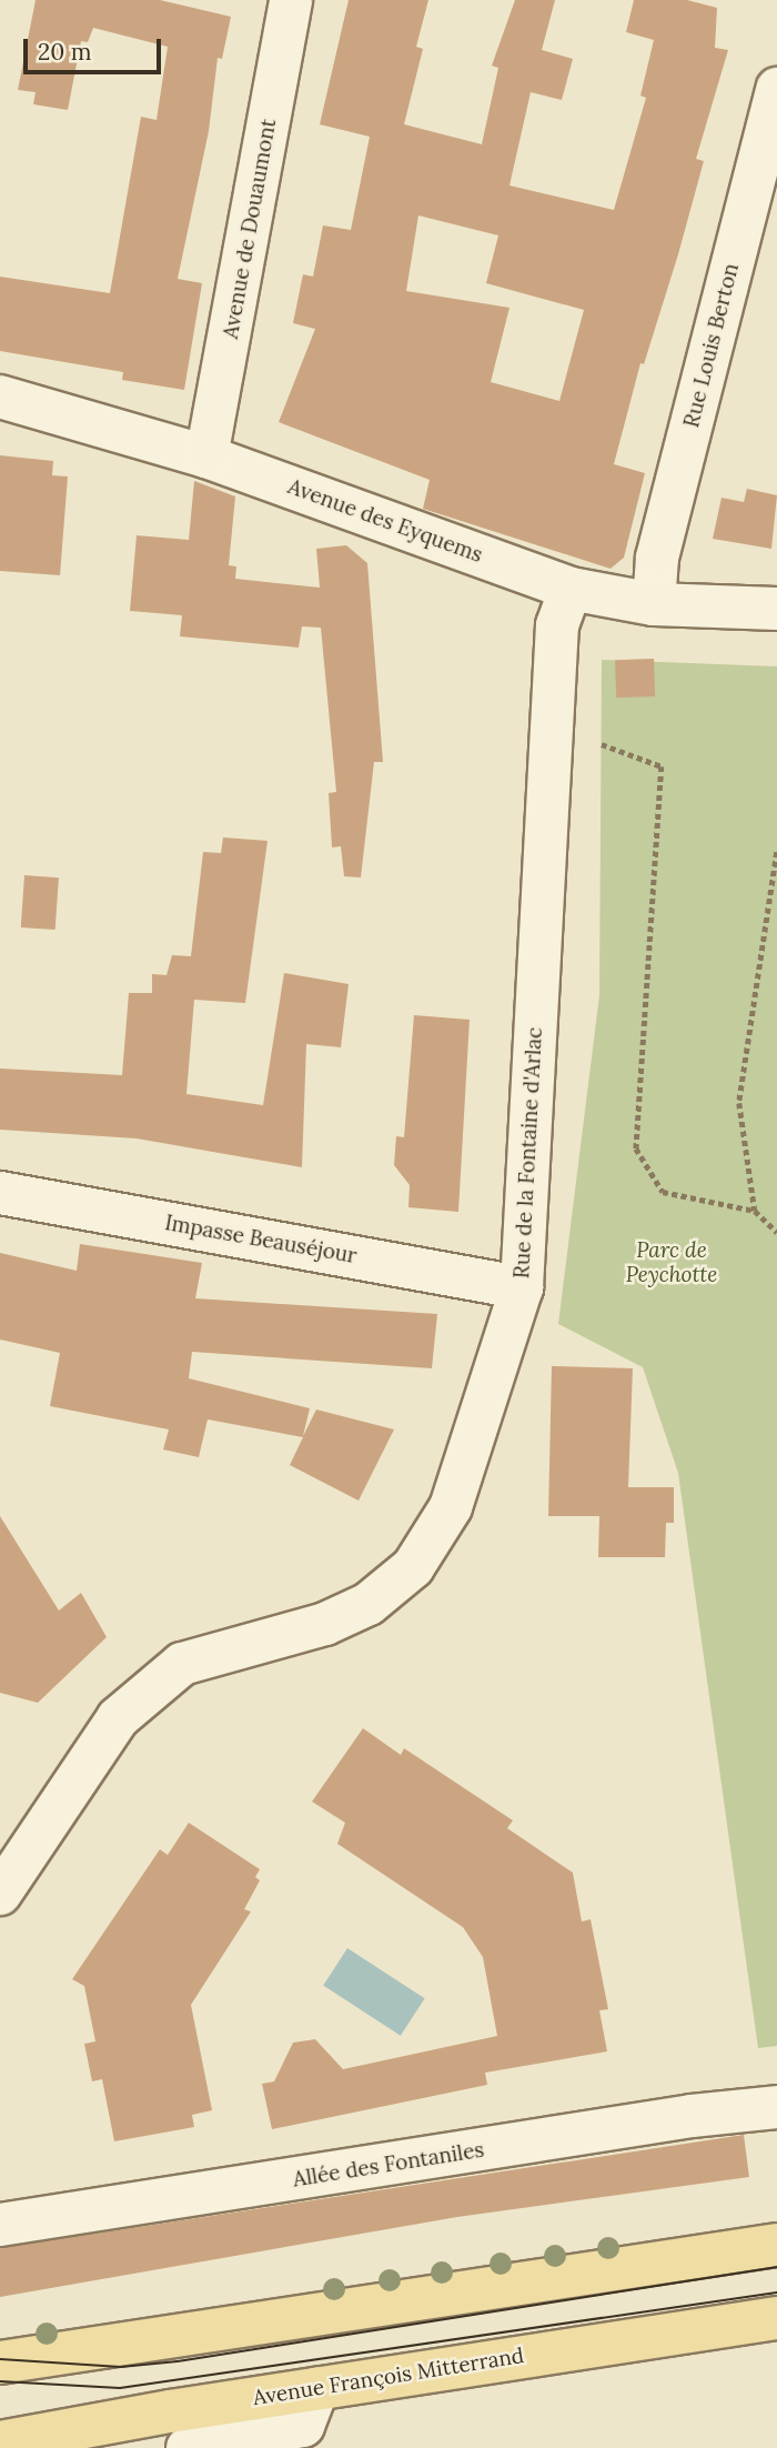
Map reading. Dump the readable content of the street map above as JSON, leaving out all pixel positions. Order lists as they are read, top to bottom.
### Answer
{
  "streets": {
    "main road": ["Avenue François Mitterrand"],
    "street": [
      "Avenue de Douaumont",
      "Rue Louis Berton",
      "Avenue des Eyquems",
      "Rue de la Fontaine d'Arlac",
      "Impasse Beauséjour",
      "Allée des Fontaniles"
    ]
  },
  "crossings": [
    ["Avenue de Douaumont", "Avenue des Eyquems"],
    ["Rue Louis Berton", "Avenue des Eyquems"],
    ["Avenue des Eyquems", "Rue de la Fontaine d'Arlac"],
    ["Rue de la Fontaine d'Arlac", "Impasse Beauséjour"]
  ],
  "parks": ["Parc de Peychotte"],
  "scale_bar": "20 m"
}
